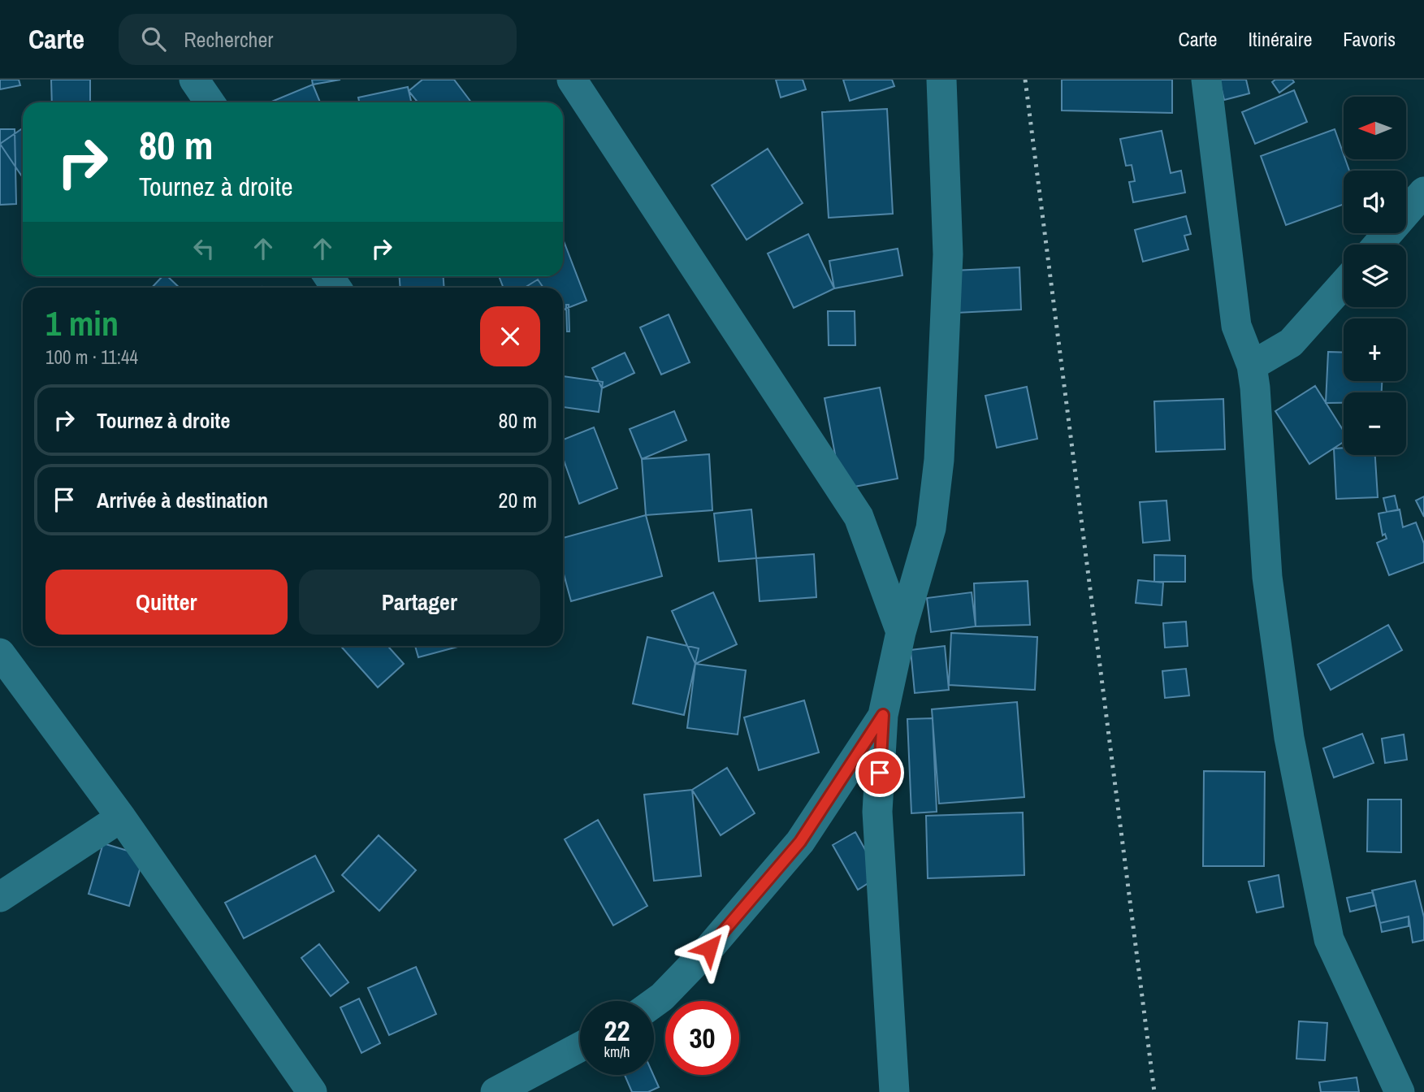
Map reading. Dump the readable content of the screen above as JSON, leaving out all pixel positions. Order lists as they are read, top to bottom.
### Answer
{
  "north": "left",
  "page": {
    "header": "Carte",
    "search": "Rechercher",
    "nav": ["Carte", "Itinéraire", "Favoris"],
    "map_buttons": ["+", "−"],
    "turn": ["80 m", "Tournez à droite"],
    "heading": ["1 min", "100 m · 11:44"],
    "list": [
      {
        "name": "Tournez à droite",
        "value": "80 m"
      },
      {
        "name": "Arrivée à destination",
        "value": "20 m"
      }
    ],
    "buttons": ["Quitter", "Partager"],
    "speed": "22 km/h",
    "limit": "30"
  }
}
